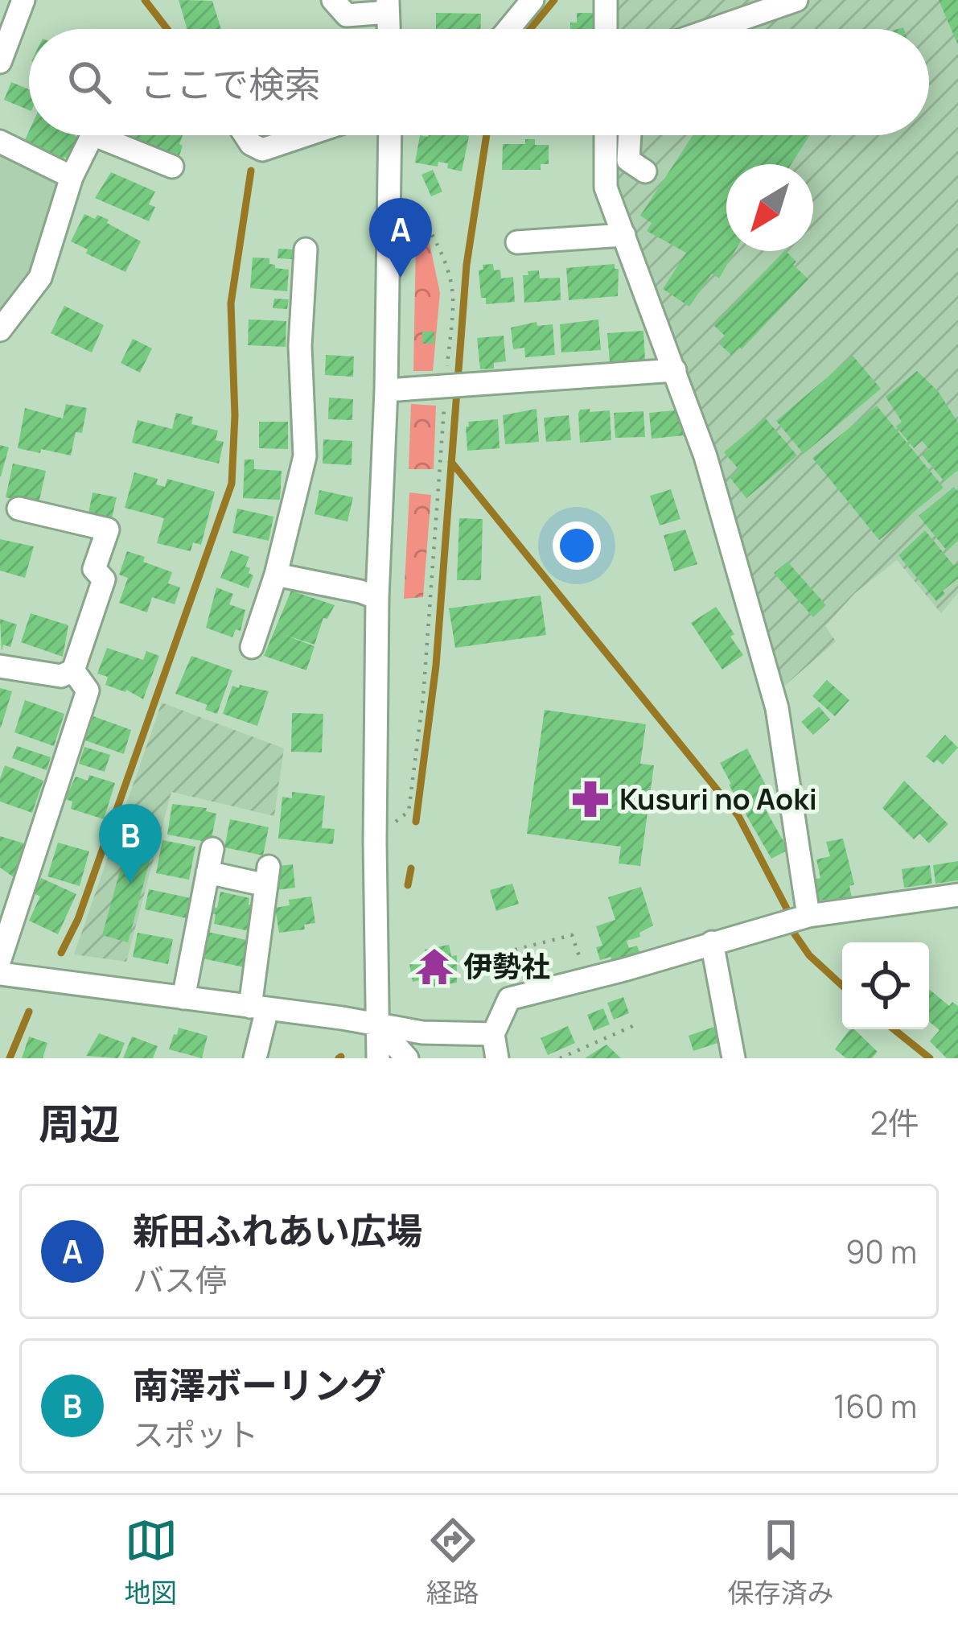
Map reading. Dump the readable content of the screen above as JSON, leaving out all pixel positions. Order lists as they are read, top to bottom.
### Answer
{
  "places": {
    "pharmacy": ["Kusuri no Aoki"],
    "temple": ["伊勢社"]
  },
  "north": "bottom left",
  "page": {
    "search": "ここで検索",
    "pins": ["A", "B"],
    "heading": ["周辺", "2件"],
    "list": [
      {
        "mark": "A",
        "name": "新田ふれあい広場",
        "note": "バス停",
        "value": "90 m"
      },
      {
        "mark": "B",
        "name": "南澤ボーリング",
        "note": "スポット",
        "value": "160 m"
      }
    ],
    "nav": ["地図", "経路", "保存済み"]
  }
}
